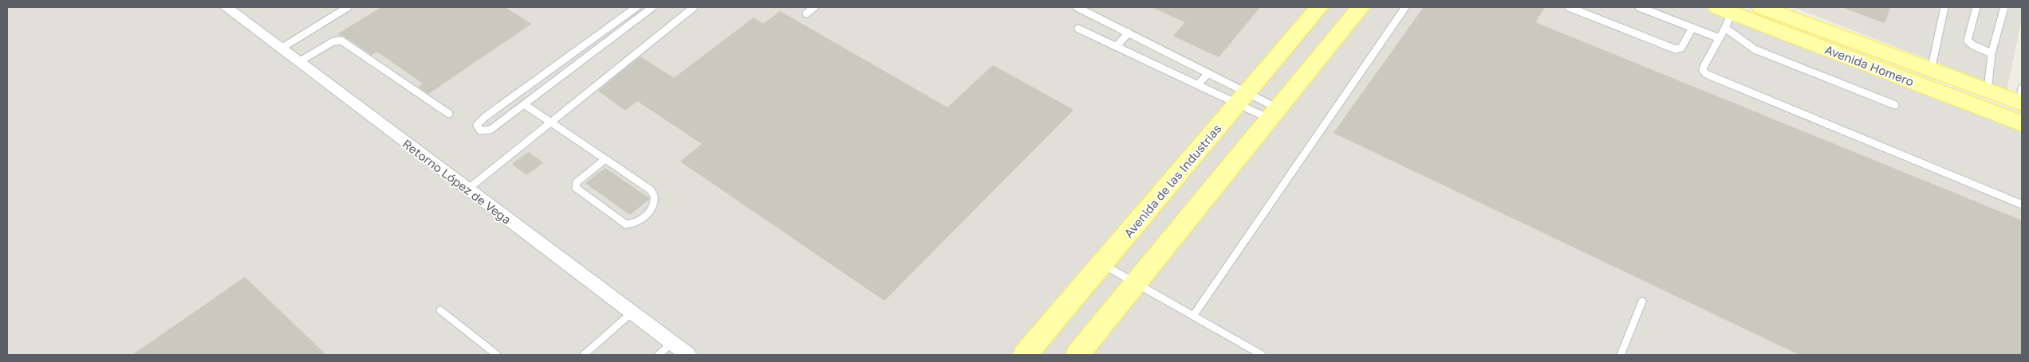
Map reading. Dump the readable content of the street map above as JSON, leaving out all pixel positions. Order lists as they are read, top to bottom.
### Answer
{
  "streets": {
    "main road": ["Avenida Homero", "Avenida de las Industrias"],
    "street": ["Retorno López de Vega"]
  }
}
